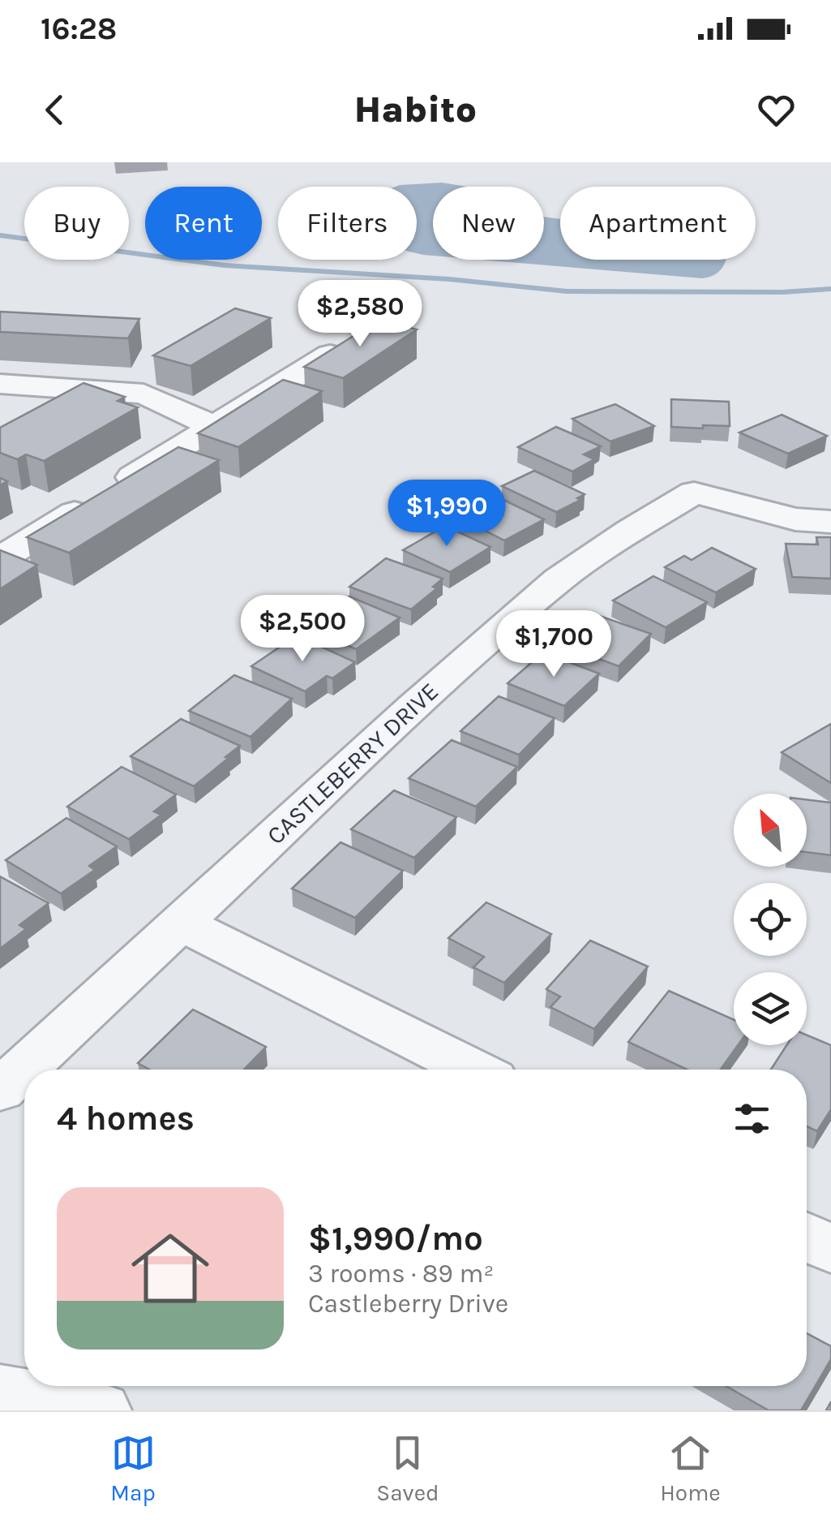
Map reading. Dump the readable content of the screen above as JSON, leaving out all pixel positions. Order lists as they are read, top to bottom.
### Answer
{
  "streets": {
    "street": ["CASTLEBERRY DRIVE"]
  },
  "north": "top left",
  "page": {
    "status": "16:28",
    "header": "Habito",
    "chip": [
      "Buy",
      "Rent",
      "Filters",
      "New",
      "Apartment"
    ],
    "price": [
      "$2,580",
      "$1,990",
      "$2,500",
      "$1,700"
    ],
    "heading": "4 homes",
    "list": [
      {
        "name": "$1,990/mo",
        "note": "3 rooms · 89 m² · Castleberry Drive"
      }
    ],
    "tabs": ["Map", "Saved", "Home"]
  }
}
